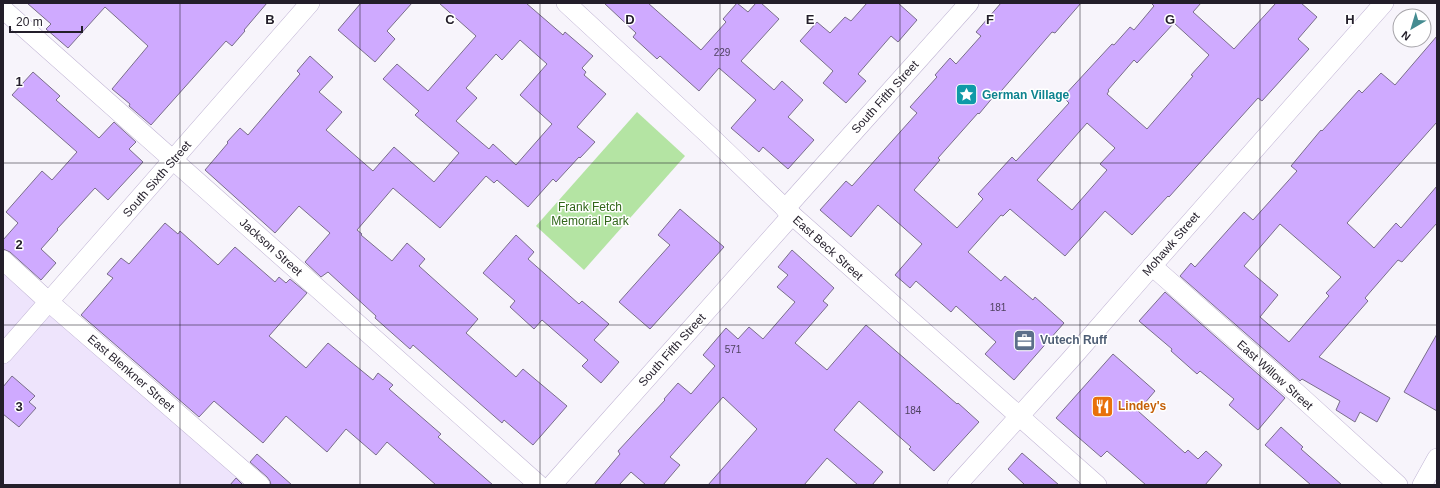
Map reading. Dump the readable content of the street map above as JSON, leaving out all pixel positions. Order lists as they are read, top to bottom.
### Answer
{
  "streets": {
    "street": [
      "South Fifth Street",
      "South Sixth Street",
      "Mohawk Street",
      "Jackson Street",
      "East Beck Street",
      "East Blenkner Street",
      "East Willow Street"
    ]
  },
  "crossings": [
    ["South Fifth Street", "East Beck Street"],
    ["South Sixth Street", "Jackson Street"],
    ["South Sixth Street", "East Blenkner Street"],
    ["Mohawk Street", "East Beck Street"],
    ["Mohawk Street", "East Willow Street"]
  ],
  "parks": ["Frank Fetch Memorial Park"],
  "places": {
    "place": ["German Village"],
    "office": ["Vutech Ruff"],
    "restaurant": ["Lindey's"]
  },
  "house_numbers": [
    "229",
    "181",
    "571",
    "184"
  ],
  "scale_bar": "20 m",
  "north": "bottom left",
  "grid": {
    "columns": [
      "B",
      "C",
      "D",
      "E",
      "F",
      "G",
      "H"
    ],
    "rows": ["1", "2", "3"]
  }
}
